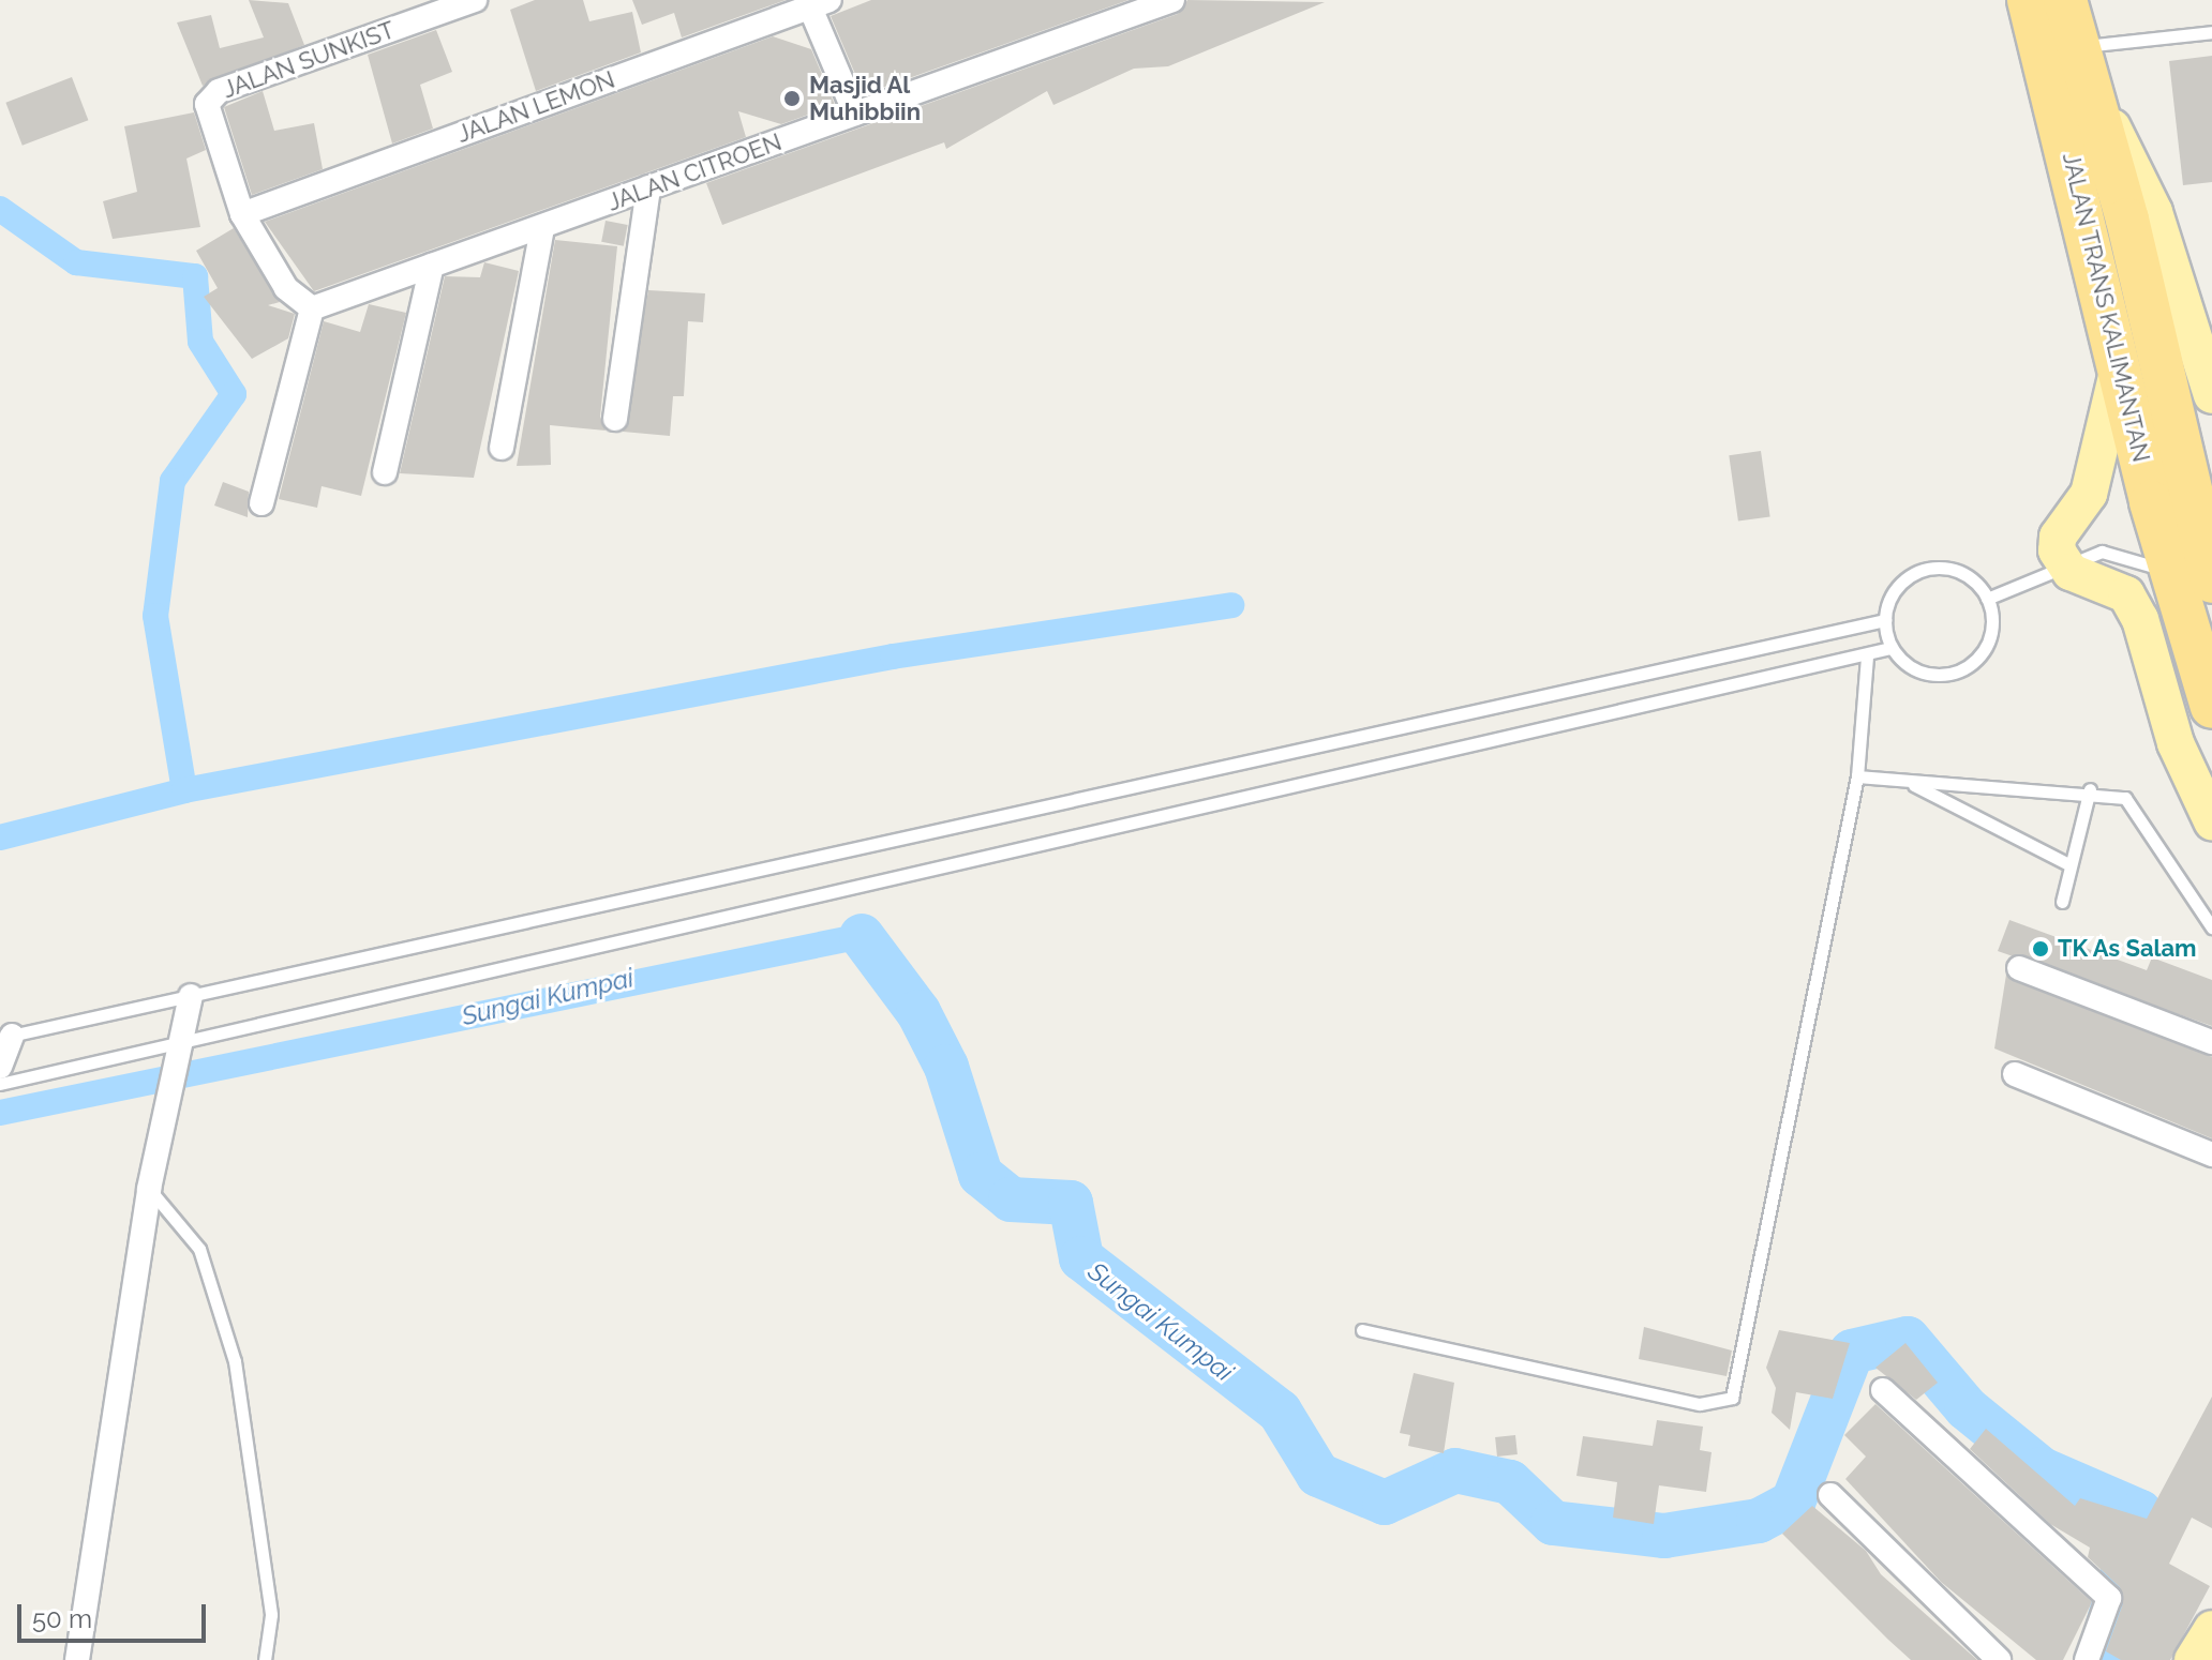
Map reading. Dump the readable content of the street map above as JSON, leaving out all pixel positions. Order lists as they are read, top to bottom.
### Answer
{
  "streets": {
    "highway": ["JALAN TRANS KALIMANTAN"],
    "street": ["JALAN SUNKIST", "JALAN LEMON", "JALAN CITROEN"]
  },
  "crossings": [
    ["JALAN SUNKIST", "JALAN LEMON"]
  ],
  "water": ["Sungai Kumpai"],
  "places": ["Masjid Al Muhibbiin", "TK As Salam"],
  "scale_bar": "50 m"
}
